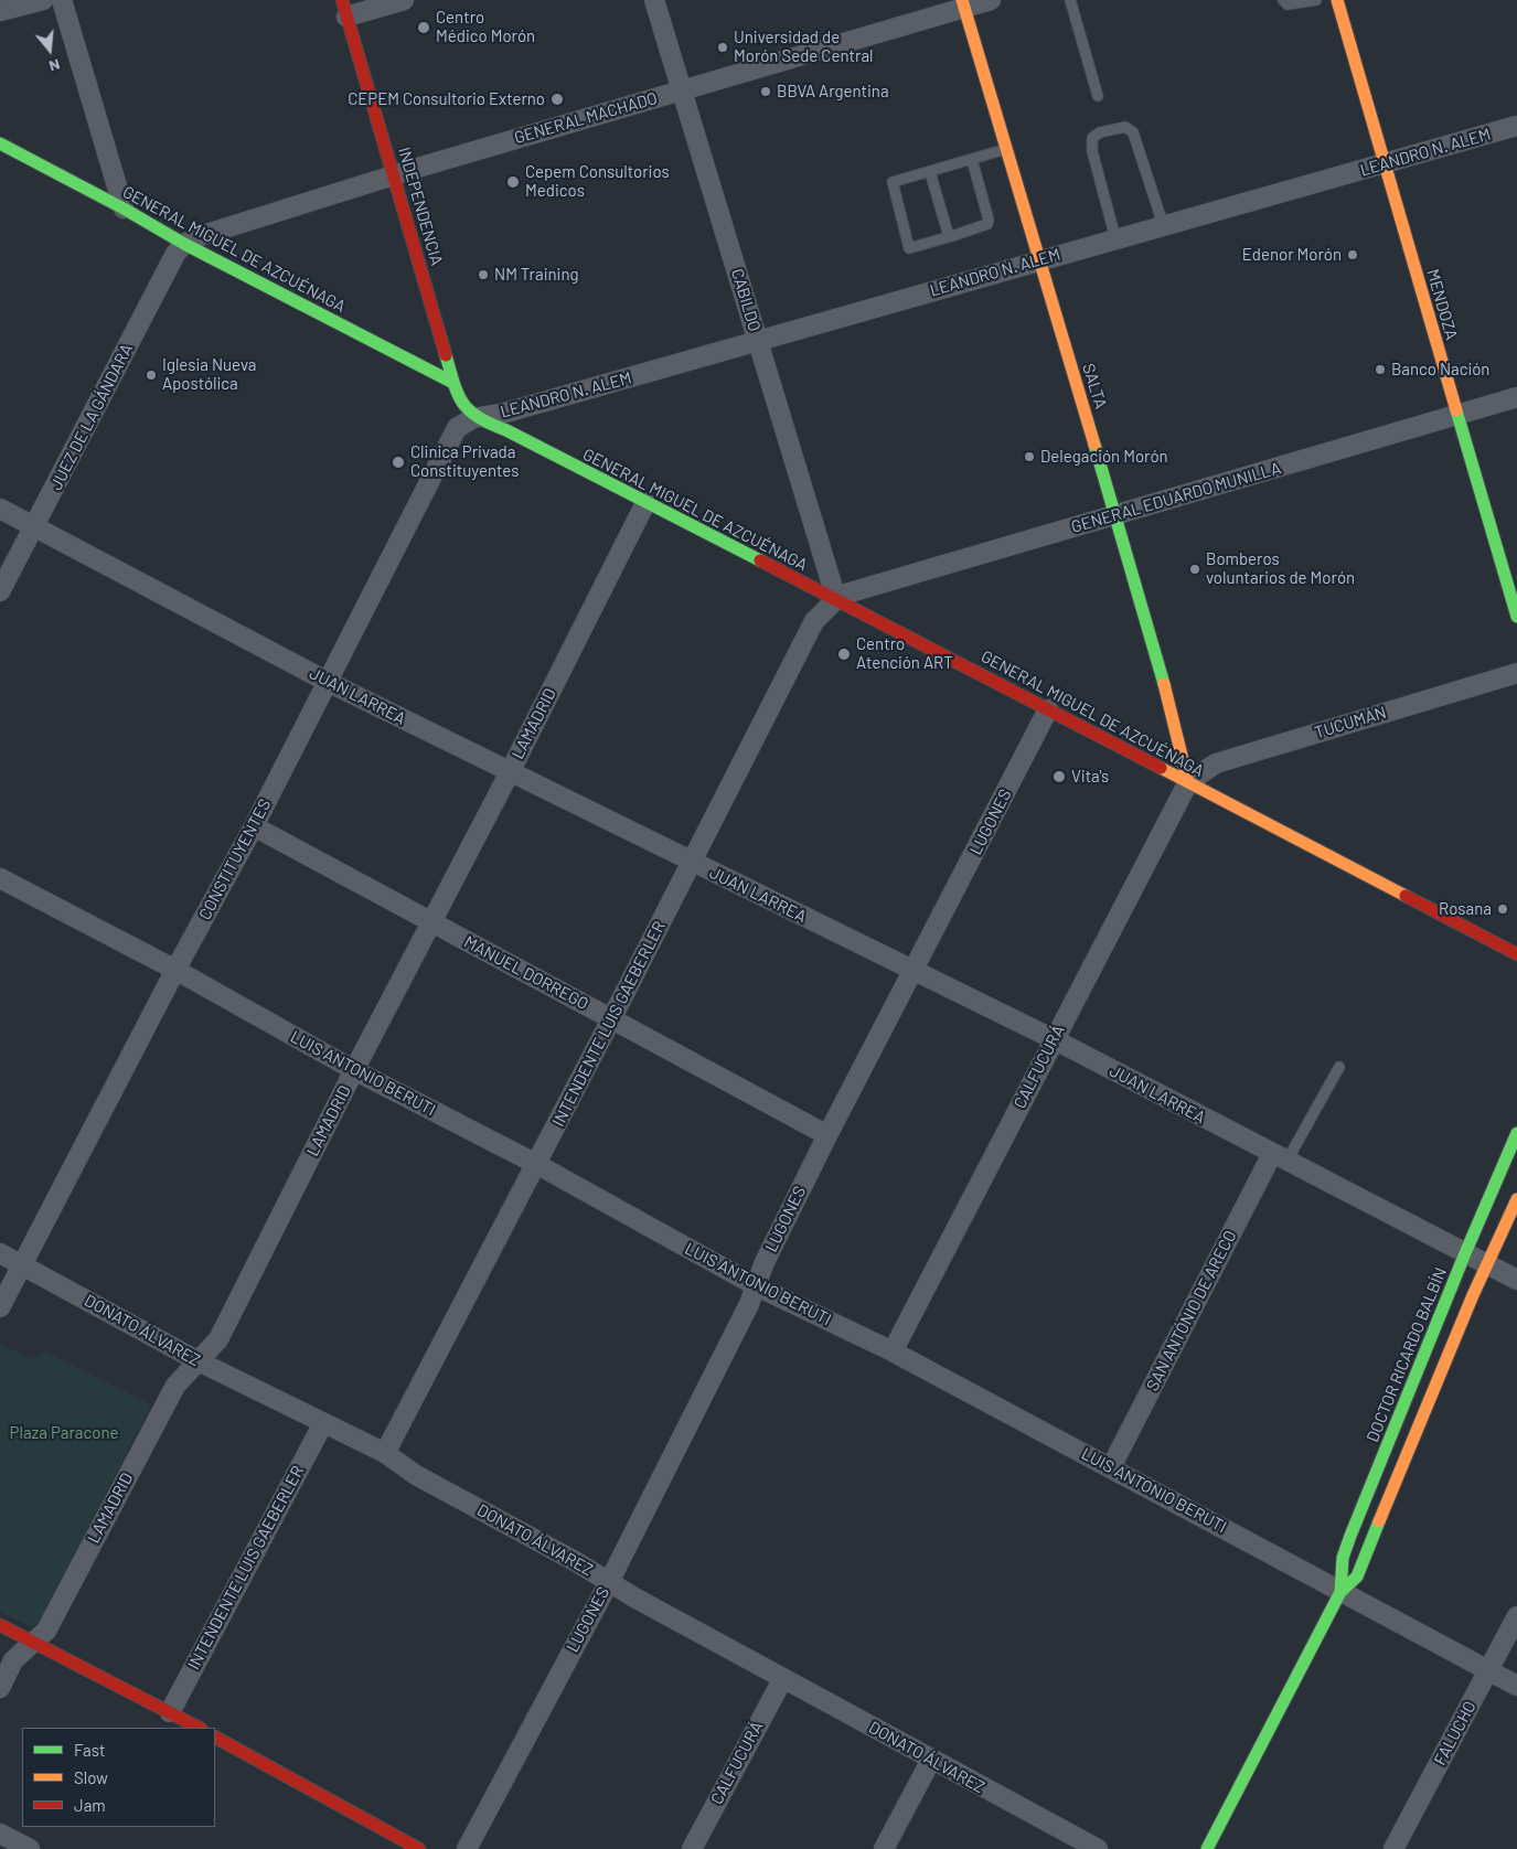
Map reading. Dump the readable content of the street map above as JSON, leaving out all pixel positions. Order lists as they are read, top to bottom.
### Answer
{
  "streets": {
    "street": [
      "GENERAL MACHADO",
      "LEANDRO N. ALEM",
      "INDEPENDENCIA",
      "GENERAL MIGUEL DE AZCUÉNAGA",
      "CABILDO",
      "MENDOZA",
      "SALTA",
      "JUEZ DE LA GÁNDARA",
      "GENERAL EDUARDO MUNILLA",
      "JUAN LARREA",
      "TUCUMÁN",
      "LAMADRID",
      "LUGONES",
      "CONSTITUYENTES",
      "MANUEL DORREGO",
      "INTENDENTE LUIS GAEBERLER",
      "CALFUCURÁ",
      "LUIS ANTONIO BERUTI",
      "SAN ANTÓNIO DE ARECO",
      "DONATO ÁLVAREZ",
      "DOCTOR RICARDO BALBÍN",
      "FALUCHO"
    ]
  },
  "crossings": [
    ["GENERAL MACHADO", "INDEPENDENCIA"],
    ["GENERAL MACHADO", "GENERAL MIGUEL DE AZCUÉNAGA"],
    ["GENERAL MACHADO", "CABILDO"],
    ["GENERAL MACHADO", "SALTA"],
    ["GENERAL MACHADO", "JUEZ DE LA GÁNDARA"],
    ["LEANDRO N. ALEM", "INDEPENDENCIA"],
    ["LEANDRO N. ALEM", "GENERAL MIGUEL DE AZCUÉNAGA"],
    ["LEANDRO N. ALEM", "CABILDO"],
    ["LEANDRO N. ALEM", "MENDOZA"],
    ["LEANDRO N. ALEM", "SALTA"],
    ["LEANDRO N. ALEM", "CONSTITUYENTES"],
    ["INDEPENDENCIA", "GENERAL MIGUEL DE AZCUÉNAGA"],
    ["INDEPENDENCIA", "CONSTITUYENTES"],
    ["GENERAL MIGUEL DE AZCUÉNAGA", "CABILDO"],
    ["GENERAL MIGUEL DE AZCUÉNAGA", "SALTA"],
    ["GENERAL MIGUEL DE AZCUÉNAGA", "JUEZ DE LA GÁNDARA"],
    ["GENERAL MIGUEL DE AZCUÉNAGA", "GENERAL EDUARDO MUNILLA"],
    ["GENERAL MIGUEL DE AZCUÉNAGA", "TUCUMÁN"],
    ["GENERAL MIGUEL DE AZCUÉNAGA", "LAMADRID"],
    ["GENERAL MIGUEL DE AZCUÉNAGA", "LUGONES"],
    ["GENERAL MIGUEL DE AZCUÉNAGA", "CONSTITUYENTES"],
    ["GENERAL MIGUEL DE AZCUÉNAGA", "INTENDENTE LUIS GAEBERLER"],
    ["GENERAL MIGUEL DE AZCUÉNAGA", "CALFUCURÁ"],
    ["CABILDO", "GENERAL EDUARDO MUNILLA"],
    ["CABILDO", "INTENDENTE LUIS GAEBERLER"],
    ["MENDOZA", "GENERAL EDUARDO MUNILLA"],
    ["SALTA", "GENERAL EDUARDO MUNILLA"],
    ["SALTA", "TUCUMÁN"],
    ["SALTA", "CALFUCURÁ"],
    ["JUEZ DE LA GÁNDARA", "JUAN LARREA"],
    ["GENERAL EDUARDO MUNILLA", "INTENDENTE LUIS GAEBERLER"],
    ["JUAN LARREA", "LAMADRID"],
    ["JUAN LARREA", "LUGONES"],
    ["JUAN LARREA", "CONSTITUYENTES"],
    ["JUAN LARREA", "INTENDENTE LUIS GAEBERLER"],
    ["JUAN LARREA", "CALFUCURÁ"],
    ["JUAN LARREA", "SAN ANTÓNIO DE ARECO"],
    ["JUAN LARREA", "DOCTOR RICARDO BALBÍN"],
    ["TUCUMÁN", "CALFUCURÁ"],
    ["LAMADRID", "MANUEL DORREGO"],
    ["LAMADRID", "LUIS ANTONIO BERUTI"],
    ["LAMADRID", "DONATO ÁLVAREZ"],
    ["LUGONES", "MANUEL DORREGO"],
    ["LUGONES", "LUIS ANTONIO BERUTI"],
    ["LUGONES", "DONATO ÁLVAREZ"],
    ["CONSTITUYENTES", "MANUEL DORREGO"],
    ["CONSTITUYENTES", "LUIS ANTONIO BERUTI"],
    ["CONSTITUYENTES", "DONATO ÁLVAREZ"],
    ["MANUEL DORREGO", "INTENDENTE LUIS GAEBERLER"],
    ["INTENDENTE LUIS GAEBERLER", "LUIS ANTONIO BERUTI"],
    ["INTENDENTE LUIS GAEBERLER", "DONATO ÁLVAREZ"],
    ["CALFUCURÁ", "LUIS ANTONIO BERUTI"],
    ["CALFUCURÁ", "DONATO ÁLVAREZ"],
    ["LUIS ANTONIO BERUTI", "SAN ANTÓNIO DE ARECO"],
    ["LUIS ANTONIO BERUTI", "DOCTOR RICARDO BALBÍN"],
    ["LUIS ANTONIO BERUTI", "FALUCHO"]
  ],
  "parks": ["Plaza Paracone"],
  "places": [
    "Centro Médico Morón",
    "Universidad de Morón Sede Central",
    "BBVA Argentina",
    "CEPEM Consultorio Externo",
    "Cepem Consultorios Medicos",
    "Edenor Morón",
    "NM Training",
    "Banco Nación",
    "Iglesia Nueva Apostólica",
    "Delegación Morón",
    "Clinica Privada Constituyentes",
    "Bomberos voluntarios de Morón",
    "Centro Atención ART",
    "Vita's",
    "Rosana"
  ],
  "legend": ["Fast", "Slow", "Jam"],
  "north": "bottom"
}
